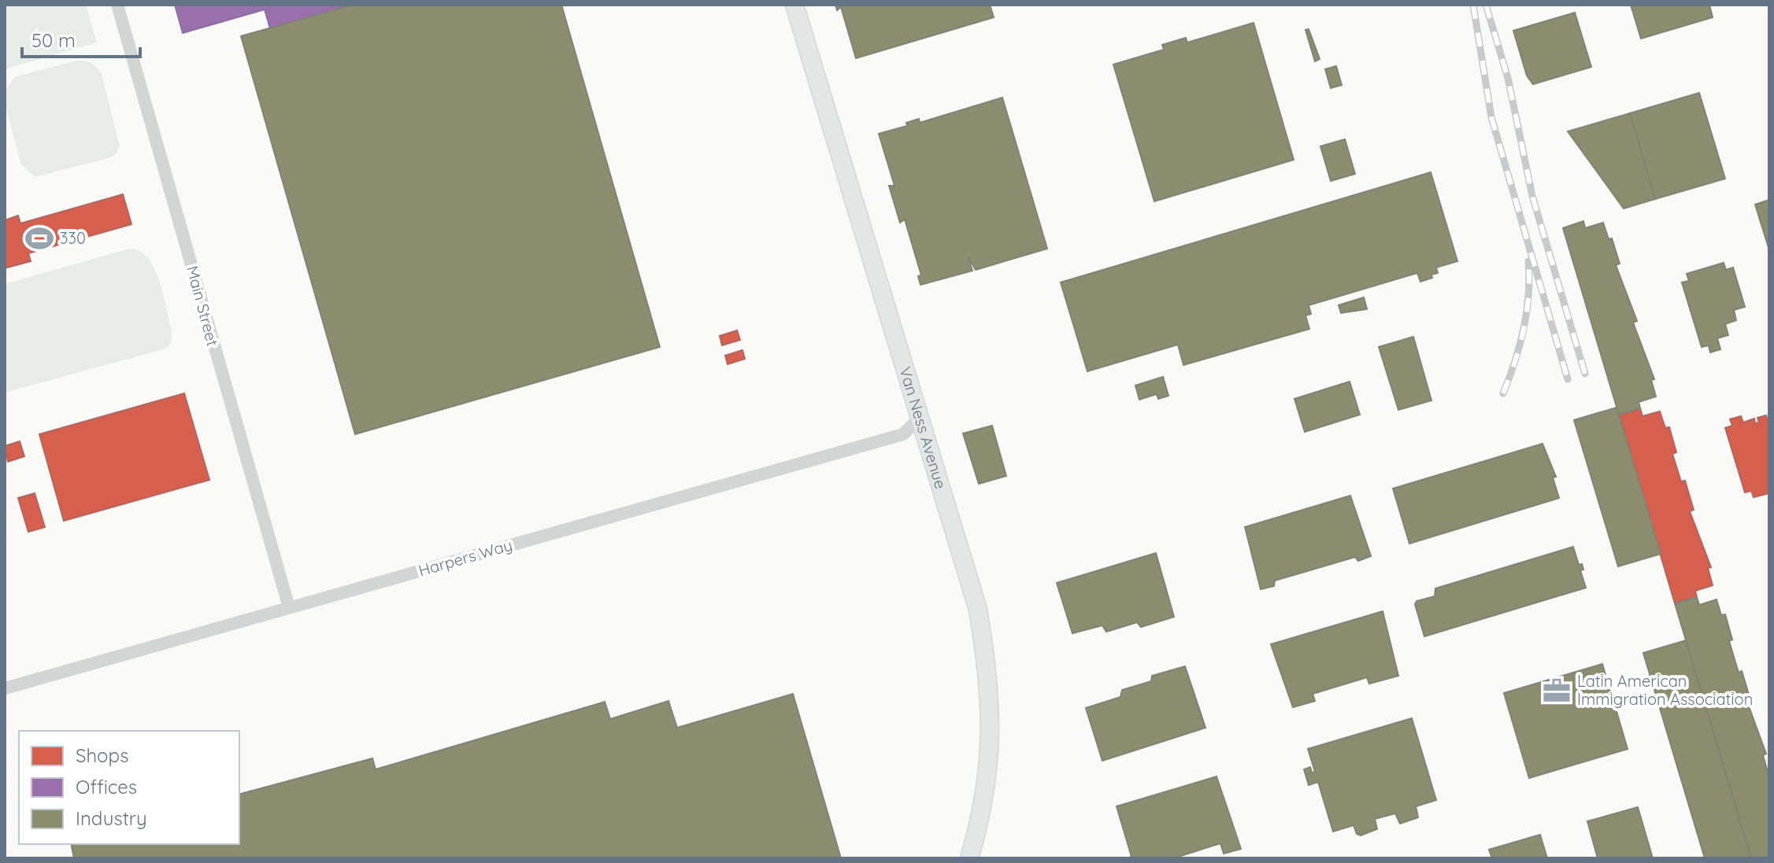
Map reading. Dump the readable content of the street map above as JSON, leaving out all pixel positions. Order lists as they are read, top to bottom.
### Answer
{
  "streets": {
    "main road": ["Van Ness Avenue"],
    "street": ["Main Street", "Harpers Way"]
  },
  "crossings": [
    ["Main Street", "Harpers Way"],
    ["Van Ness Avenue", "Harpers Way"]
  ],
  "places": {
    "sports": ["330"],
    "office": ["Latin American Immigration Association"]
  },
  "legend": ["Shops", "Offices", "Industry"],
  "scale_bar": "50 m"
}
